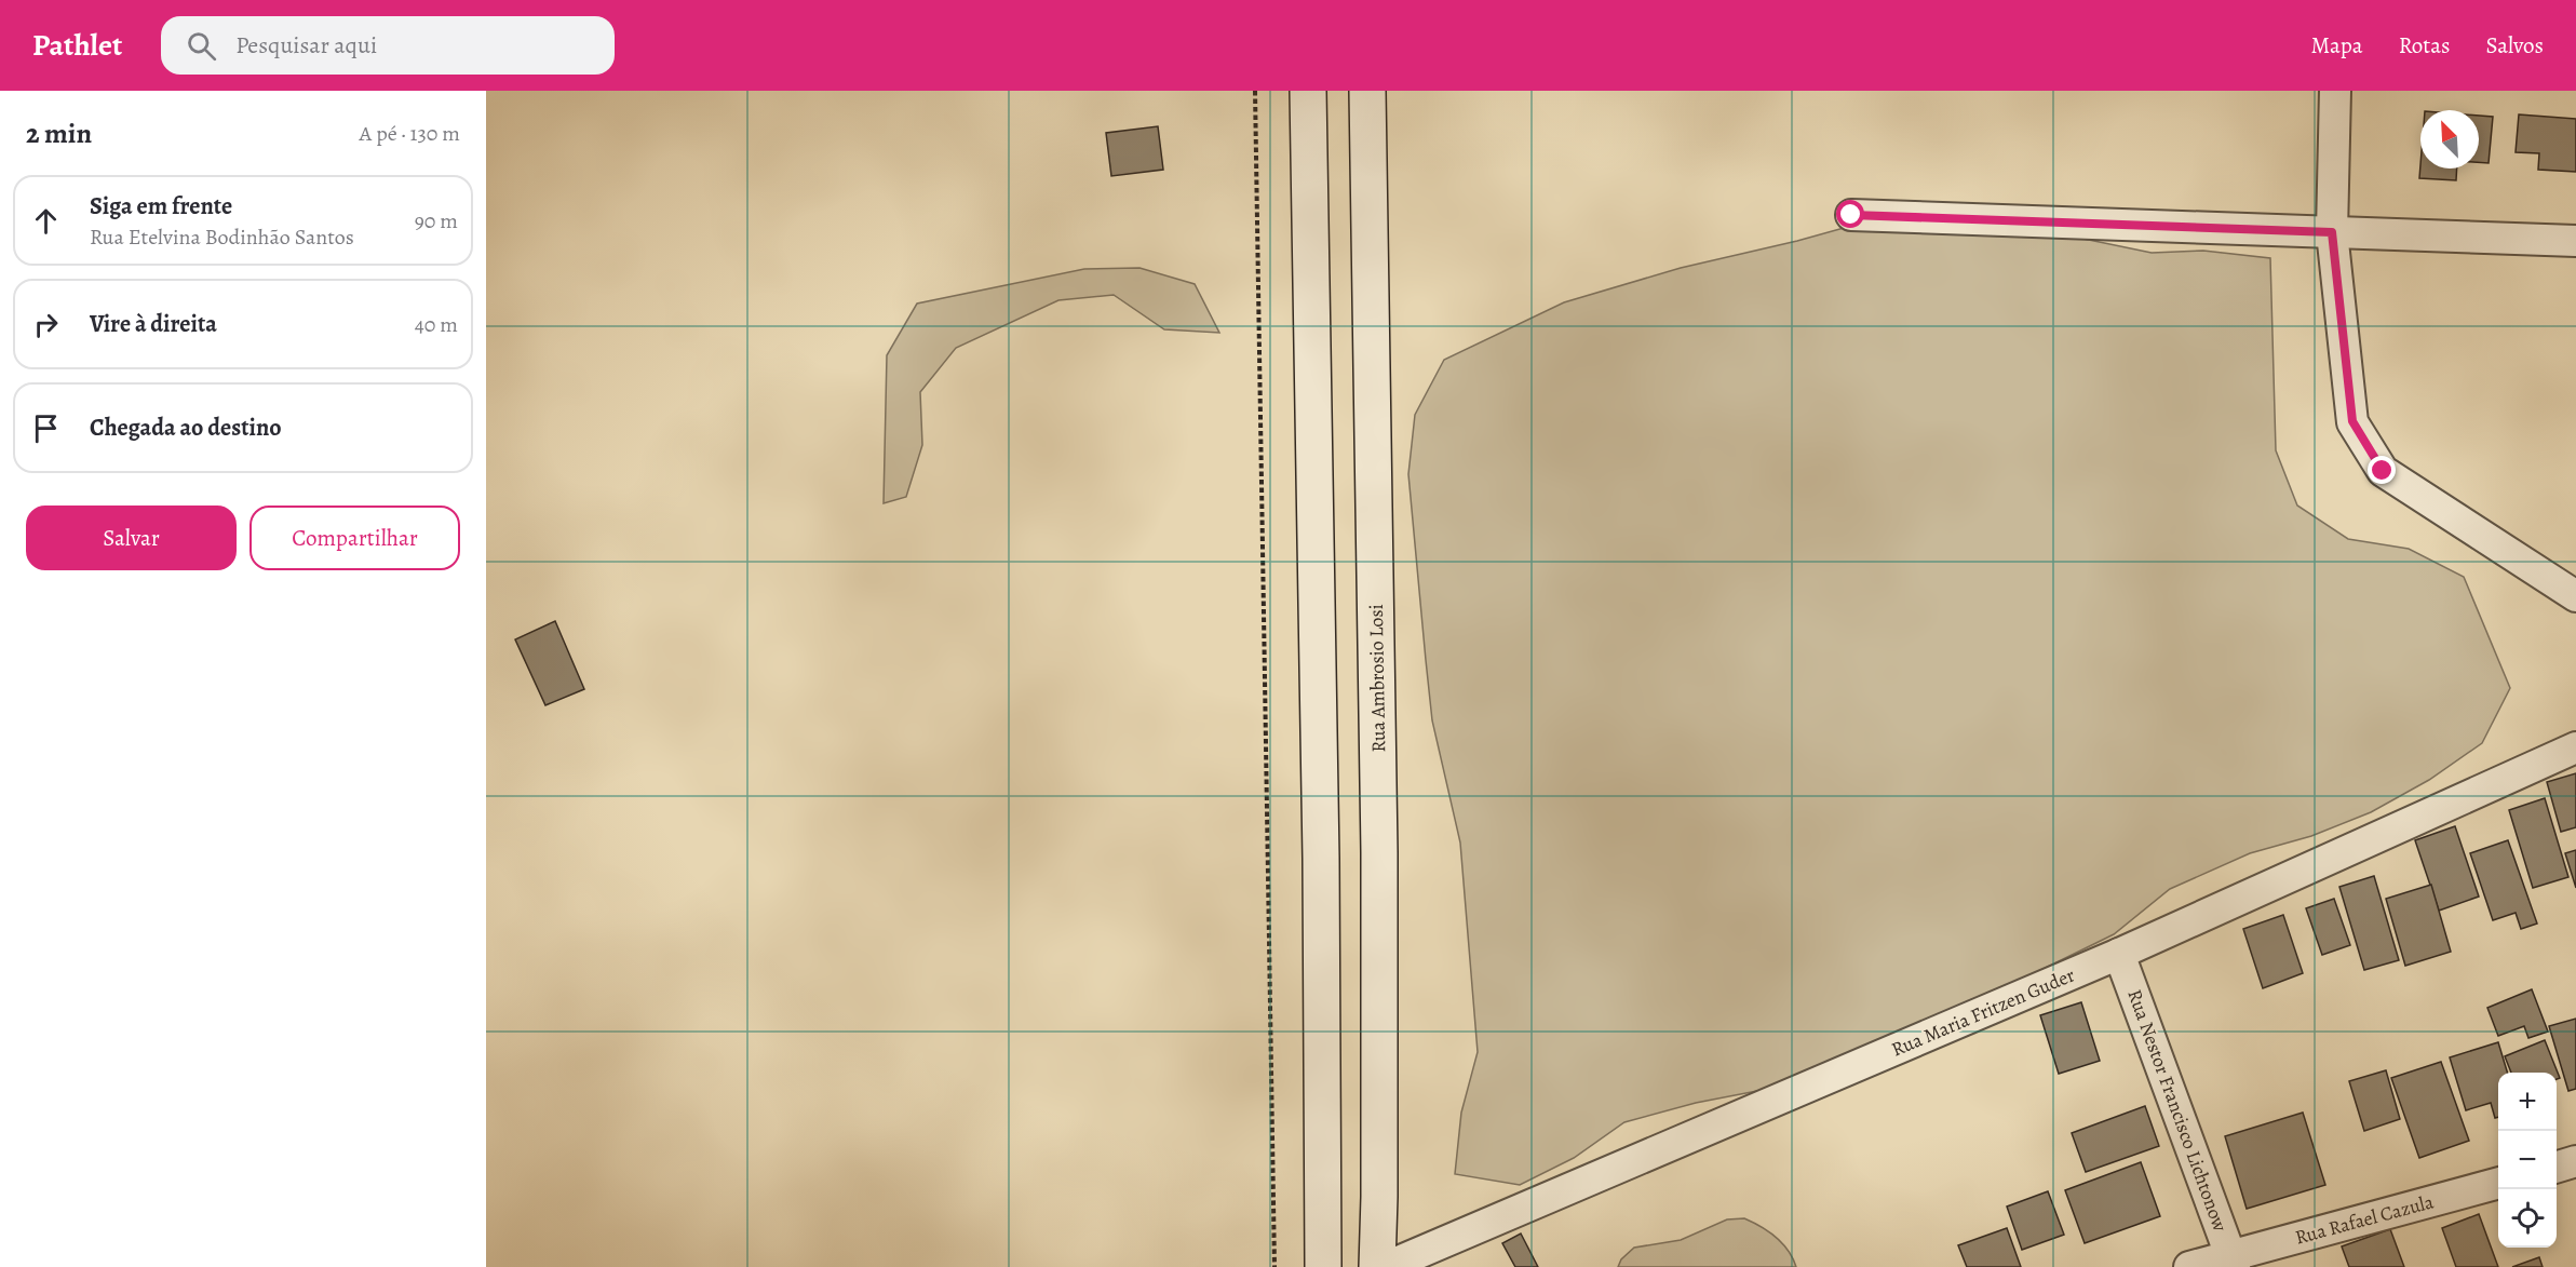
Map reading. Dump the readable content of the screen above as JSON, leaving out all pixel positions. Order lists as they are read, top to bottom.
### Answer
{
  "streets": {
    "street": [
      "Rua Ambrosio Losi",
      "Rua Maria Fritzen Guder",
      "Rua Nestor Francisco Lichtonow",
      "Rua Rafael Cazula"
    ]
  },
  "crossings": [
    ["Rua Maria Fritzen Guder", "Rua Nestor Francisco Lichtonow"],
    ["Rua Nestor Francisco Lichtonow", "Rua Rafael Cazula"]
  ],
  "north": "top left",
  "page": {
    "header": "Pathlet",
    "search": "Pesquisar aqui",
    "nav": ["Mapa", "Rotas", "Salvos"],
    "heading": ["2 min", "A pé · 130 m"],
    "list": [
      ["Siga em frente", "Rua Etelvina Bodinhão Santos", "90 m"],
      ["Vire à direita", "40 m"],
      "Chegada ao destino"
    ],
    "buttons": ["Salvar", "Compartilhar"],
    "map_buttons": ["+", "−"]
  }
}
